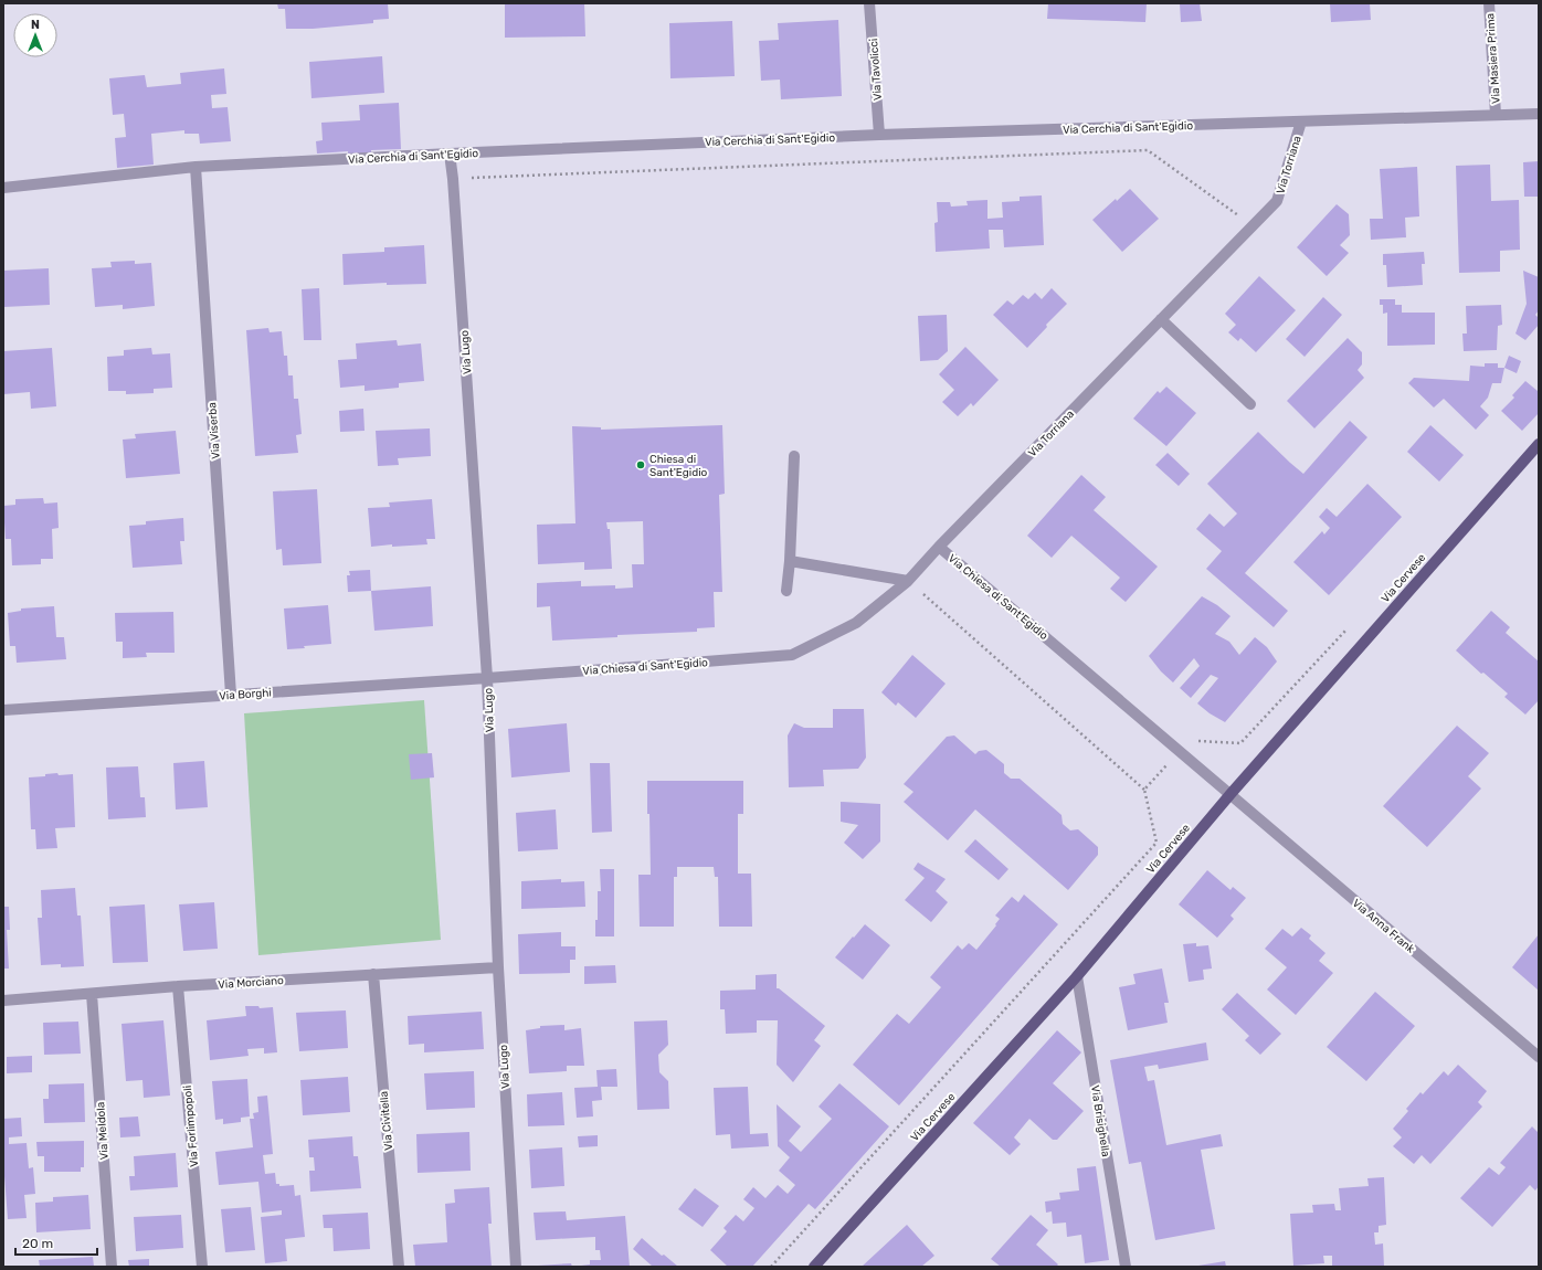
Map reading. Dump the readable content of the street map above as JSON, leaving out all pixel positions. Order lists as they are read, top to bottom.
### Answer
{
  "streets": {
    "main road": ["Via Cervese"],
    "street": [
      "Via Masiera Prima",
      "Via Tavolicci",
      "Via Cerchia di Sant'Egidio",
      "Via Torriana",
      "Via Lugo",
      "Via Viserba",
      "Via Chiesa di Sant'Egidio",
      "Via Borghi",
      "Via Anna Frank",
      "Via Morciano",
      "Via Civitella",
      "Via Brisighella",
      "Via Forlimpopoli",
      "Via Meldola"
    ]
  },
  "crossings": [
    ["Via Masiera Prima", "Via Cerchia di Sant'Egidio"],
    ["Via Tavolicci", "Via Cerchia di Sant'Egidio"],
    ["Via Cerchia di Sant'Egidio", "Via Torriana"],
    ["Via Cerchia di Sant'Egidio", "Via Lugo"],
    ["Via Cerchia di Sant'Egidio", "Via Viserba"],
    ["Via Torriana", "Via Chiesa di Sant'Egidio"],
    ["Via Lugo", "Via Chiesa di Sant'Egidio"],
    ["Via Lugo", "Via Borghi"],
    ["Via Lugo", "Via Morciano"],
    ["Via Viserba", "Via Borghi"],
    ["Via Cervese", "Via Chiesa di Sant'Egidio"],
    ["Via Cervese", "Via Anna Frank"],
    ["Via Cervese", "Via Brisighella"],
    ["Via Chiesa di Sant'Egidio", "Via Borghi"],
    ["Via Chiesa di Sant'Egidio", "Via Anna Frank"],
    ["Via Morciano", "Via Civitella"],
    ["Via Morciano", "Via Forlimpopoli"],
    ["Via Morciano", "Via Meldola"]
  ],
  "places": ["Chiesa di Sant'Egidio"],
  "scale_bar": "20 m",
  "north": "top"
}
